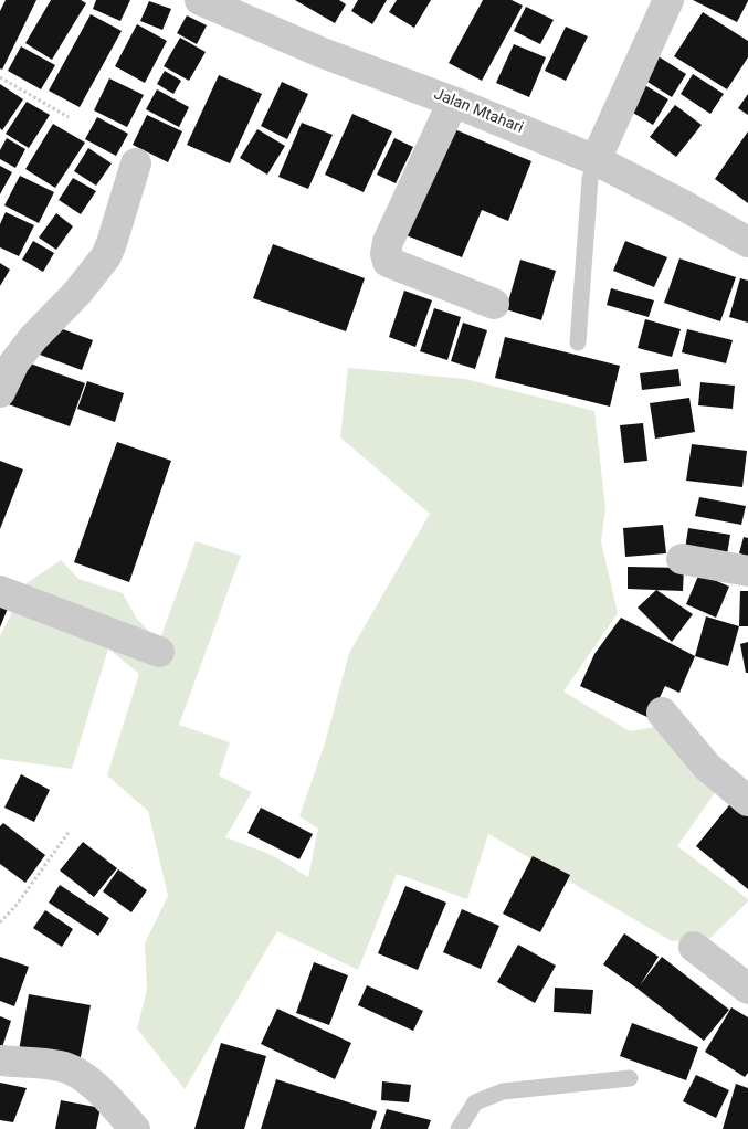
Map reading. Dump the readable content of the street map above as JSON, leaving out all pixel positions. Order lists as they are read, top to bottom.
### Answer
{
  "streets": {
    "street": ["Jalan Mtahari"]
  }
}
